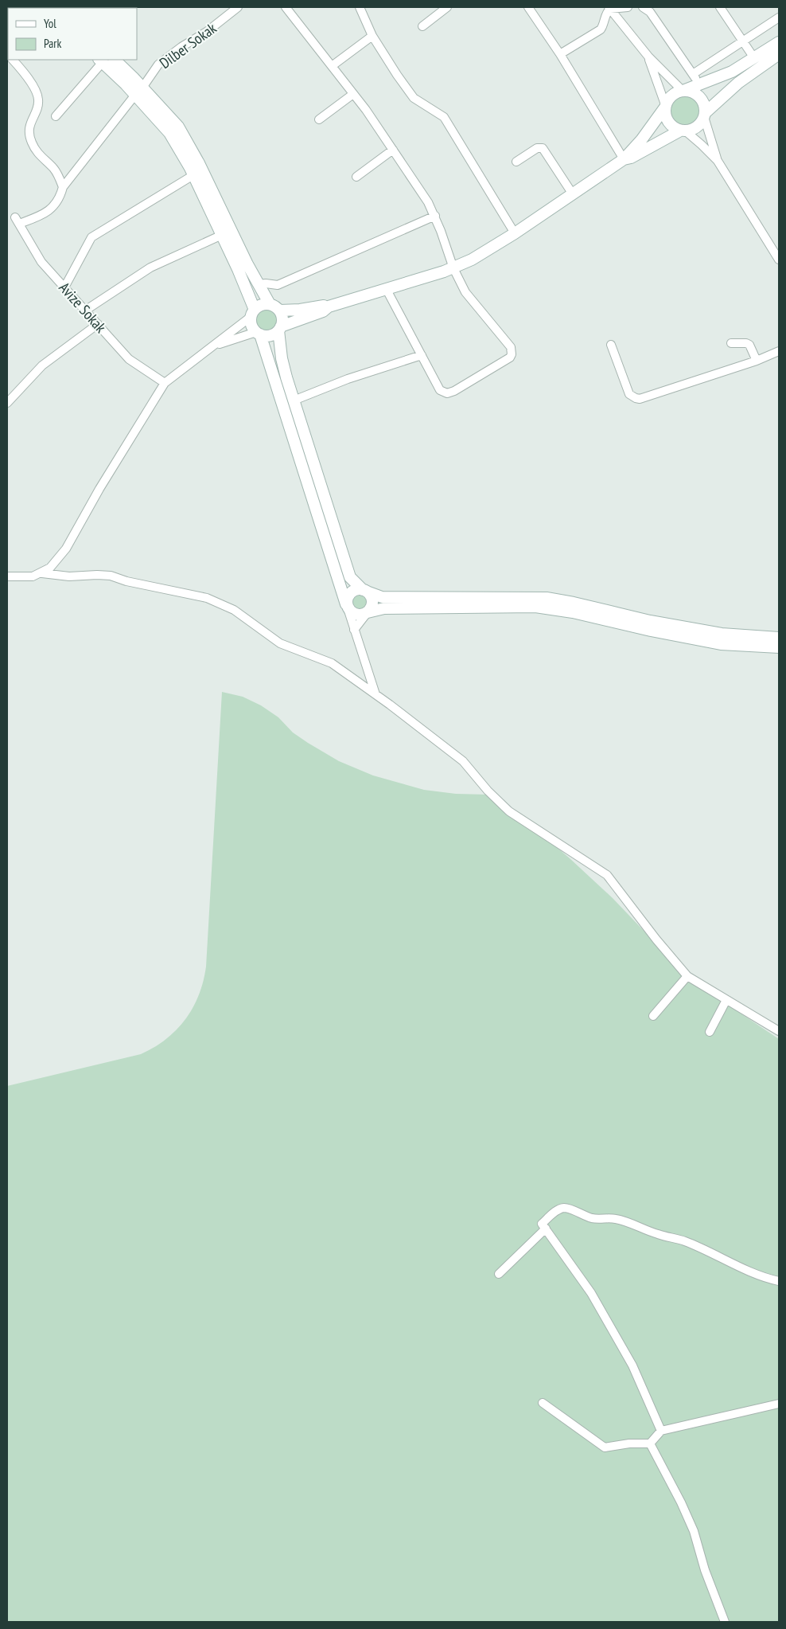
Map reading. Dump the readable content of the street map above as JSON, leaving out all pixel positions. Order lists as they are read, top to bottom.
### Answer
{
  "streets": {
    "street": ["Dilber Sokak", "Avize Sokak"]
  },
  "crossings": [
    ["Dilber Sokak", "Avize Sokak"]
  ],
  "legend": ["Yol", "Park"]
}
